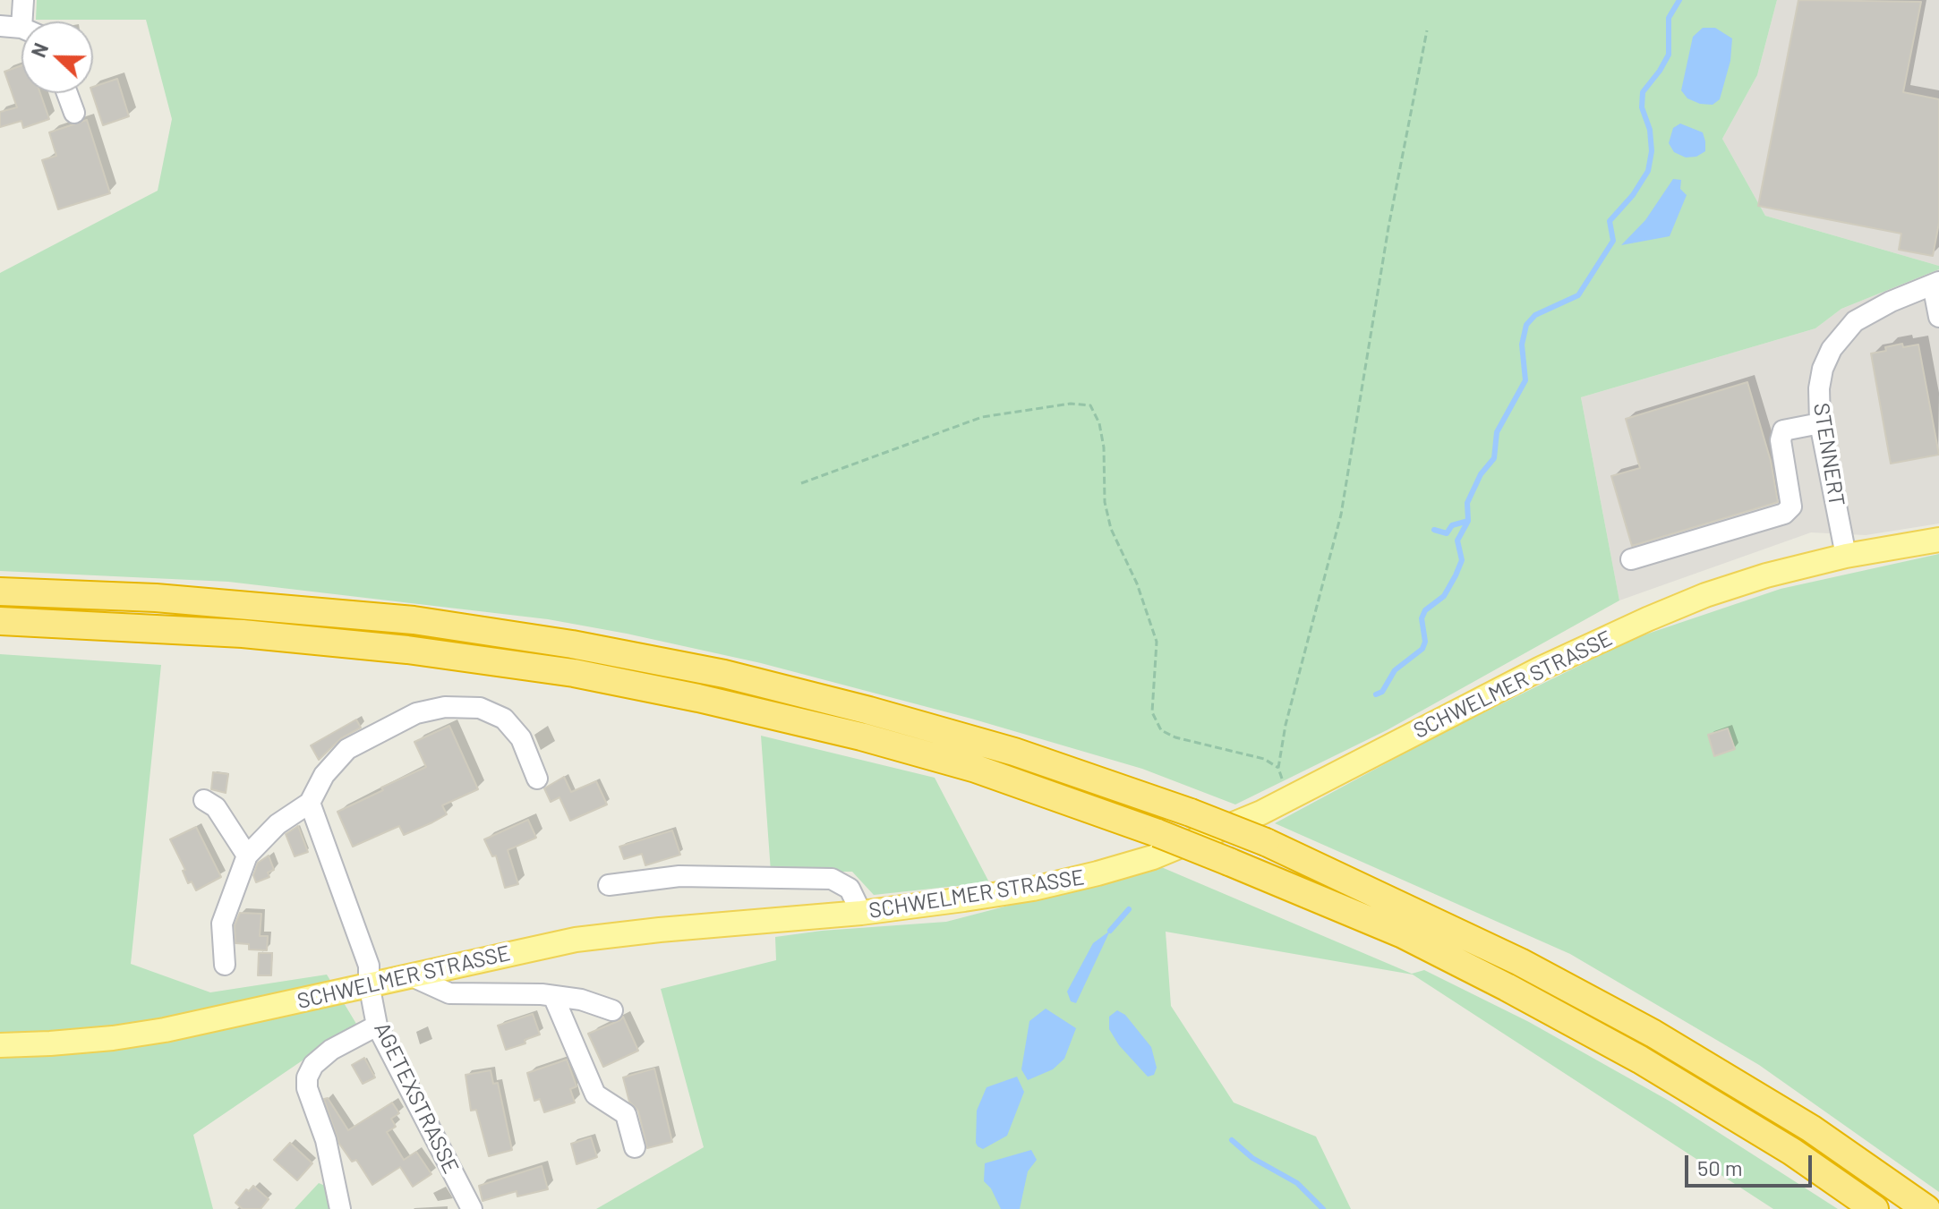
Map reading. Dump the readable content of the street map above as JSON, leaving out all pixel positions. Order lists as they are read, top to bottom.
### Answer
{
  "streets": {
    "main road": ["SCHWELMER STRASSE"],
    "street": ["STENNERT", "AGETEXSTRASSE"]
  },
  "crossings": [
    ["STENNERT", "SCHWELMER STRASSE"],
    ["SCHWELMER STRASSE", "AGETEXSTRASSE"]
  ],
  "scale_bar": "50 m",
  "north": "left"
}
